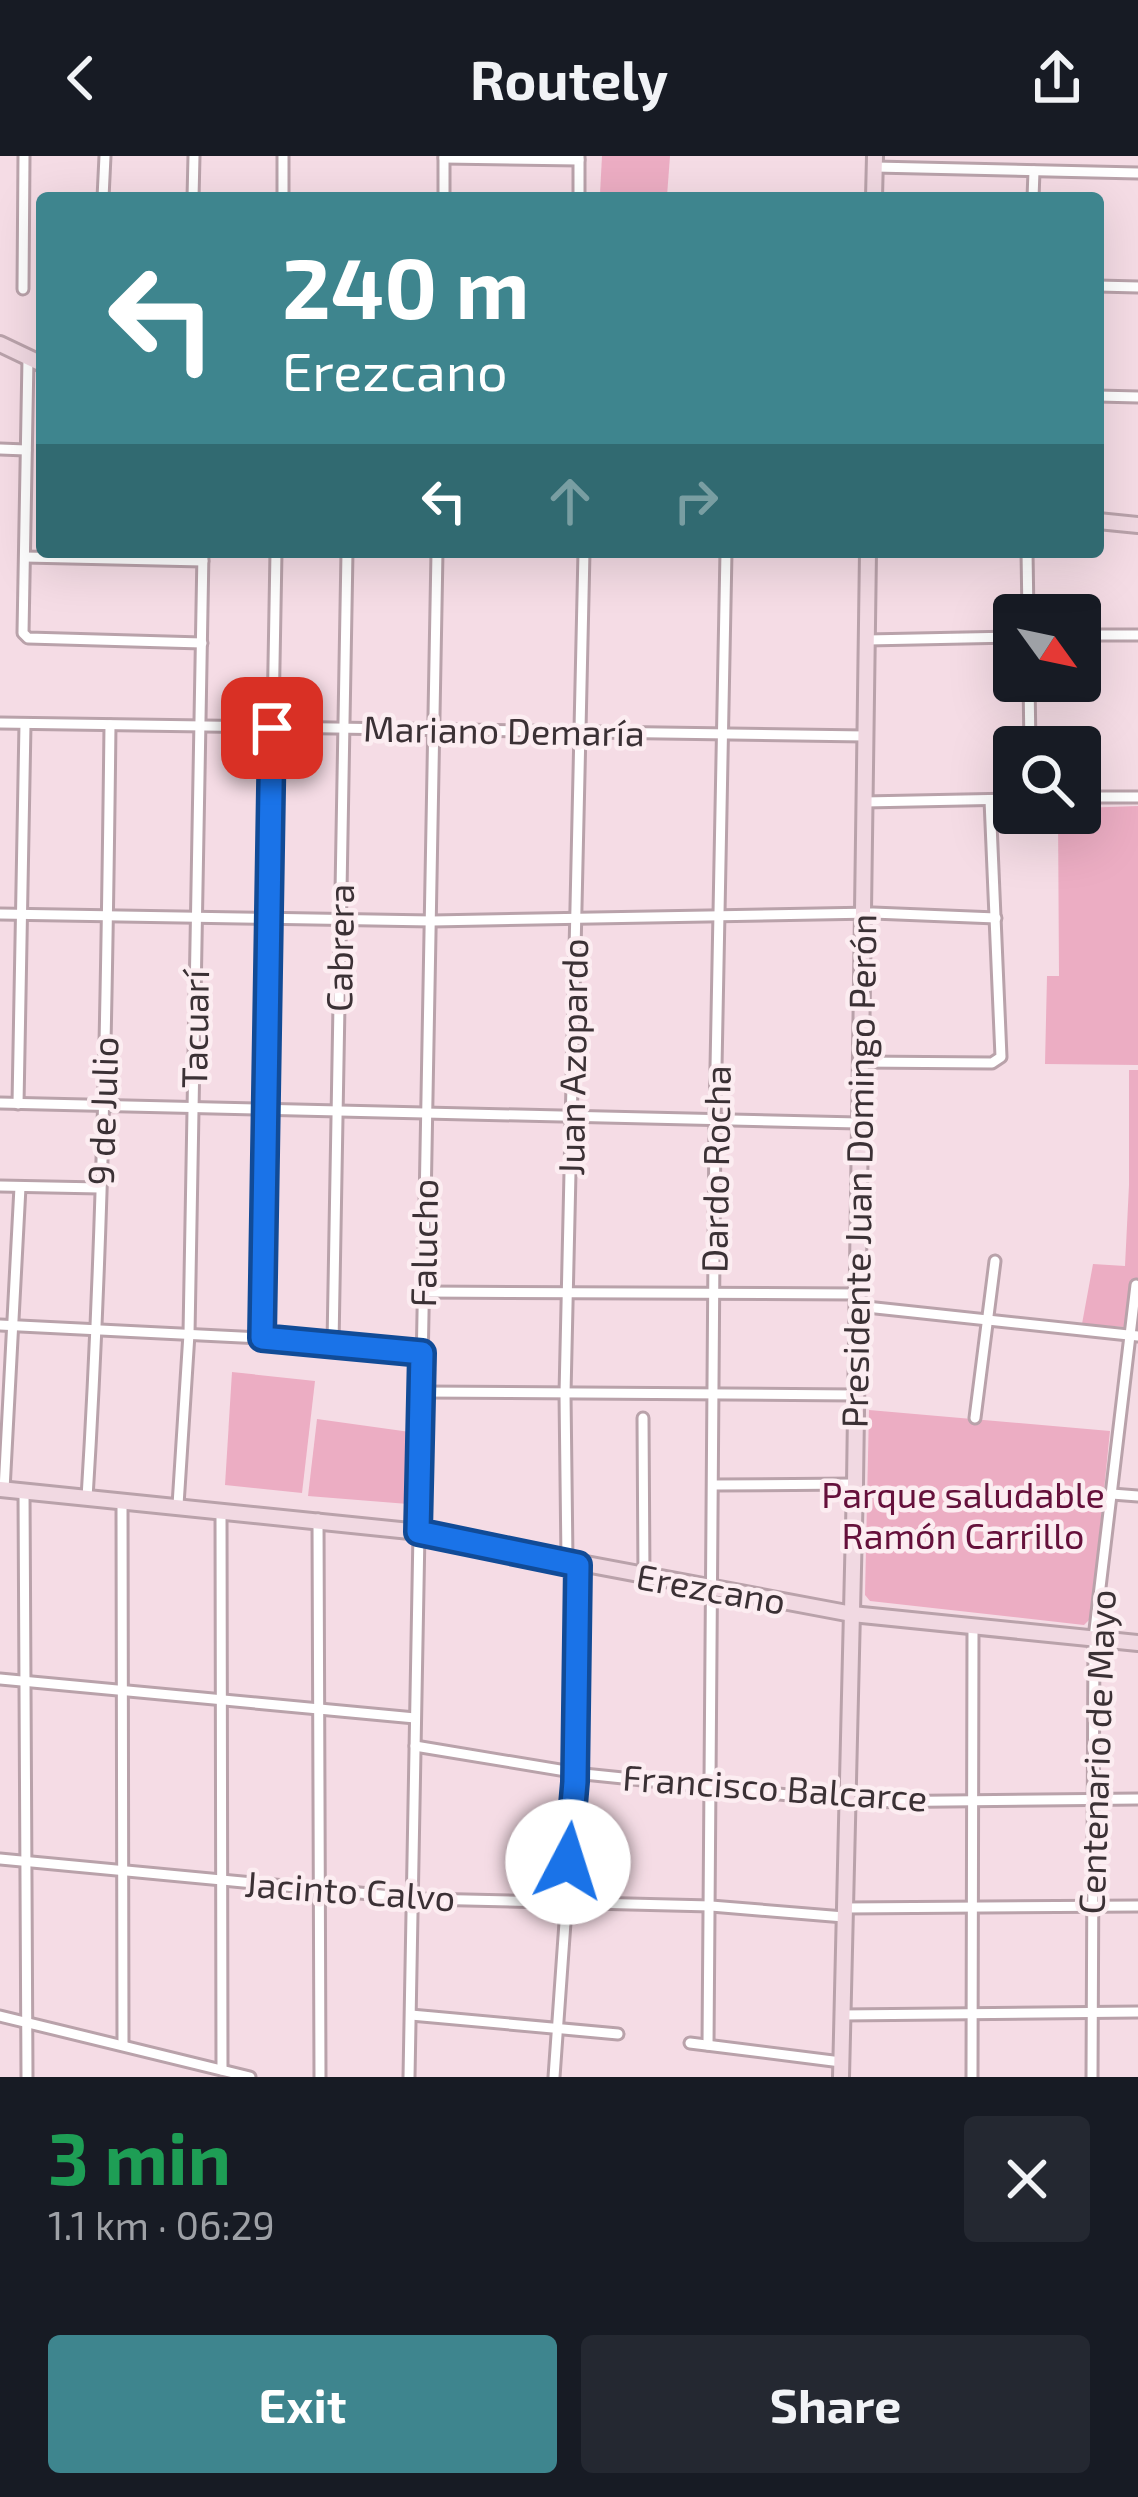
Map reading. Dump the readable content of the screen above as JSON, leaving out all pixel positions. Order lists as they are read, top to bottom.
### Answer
{
  "streets": {
    "street": [
      "Mariano Demaría",
      "Cabrera",
      "Tacuarí",
      "Juan Azopardo",
      "9 de Julio",
      "Dardo Rocha",
      "Presidente Juan Domingo Perón",
      "Falucho",
      "Erezcano",
      "Centenario de Mayo",
      "Francisco Balcarce",
      "Jacinto Calvo"
    ]
  },
  "crossings": [
    ["Mariano Demaría", "Cabrera"],
    ["Mariano Demaría", "Tacuarí"],
    ["Mariano Demaría", "Juan Azopardo"],
    ["Mariano Demaría", "9 de Julio"],
    ["Mariano Demaría", "Dardo Rocha"],
    ["Mariano Demaría", "Presidente Juan Domingo Perón"],
    ["Mariano Demaría", "Falucho"],
    ["Tacuarí", "Erezcano"],
    ["Juan Azopardo", "Erezcano"],
    ["Juan Azopardo", "Francisco Balcarce"],
    ["Juan Azopardo", "Jacinto Calvo"],
    ["9 de Julio", "Erezcano"],
    ["Dardo Rocha", "Erezcano"],
    ["Dardo Rocha", "Francisco Balcarce"],
    ["Dardo Rocha", "Jacinto Calvo"],
    ["Presidente Juan Domingo Perón", "Erezcano"],
    ["Presidente Juan Domingo Perón", "Francisco Balcarce"],
    ["Presidente Juan Domingo Perón", "Jacinto Calvo"],
    ["Falucho", "Erezcano"],
    ["Falucho", "Francisco Balcarce"],
    ["Falucho", "Jacinto Calvo"],
    ["Erezcano", "Centenario de Mayo"],
    ["Centenario de Mayo", "Francisco Balcarce"],
    ["Centenario de Mayo", "Jacinto Calvo"]
  ],
  "parks": ["Parque saludable Ramón Carrillo"],
  "north": "bottom right",
  "page": {
    "header": "Routely",
    "turn": ["240 m", "Erezcano"],
    "heading": ["3 min", "1.1 km · 06:29"],
    "buttons": ["Exit", "Share"]
  }
}
